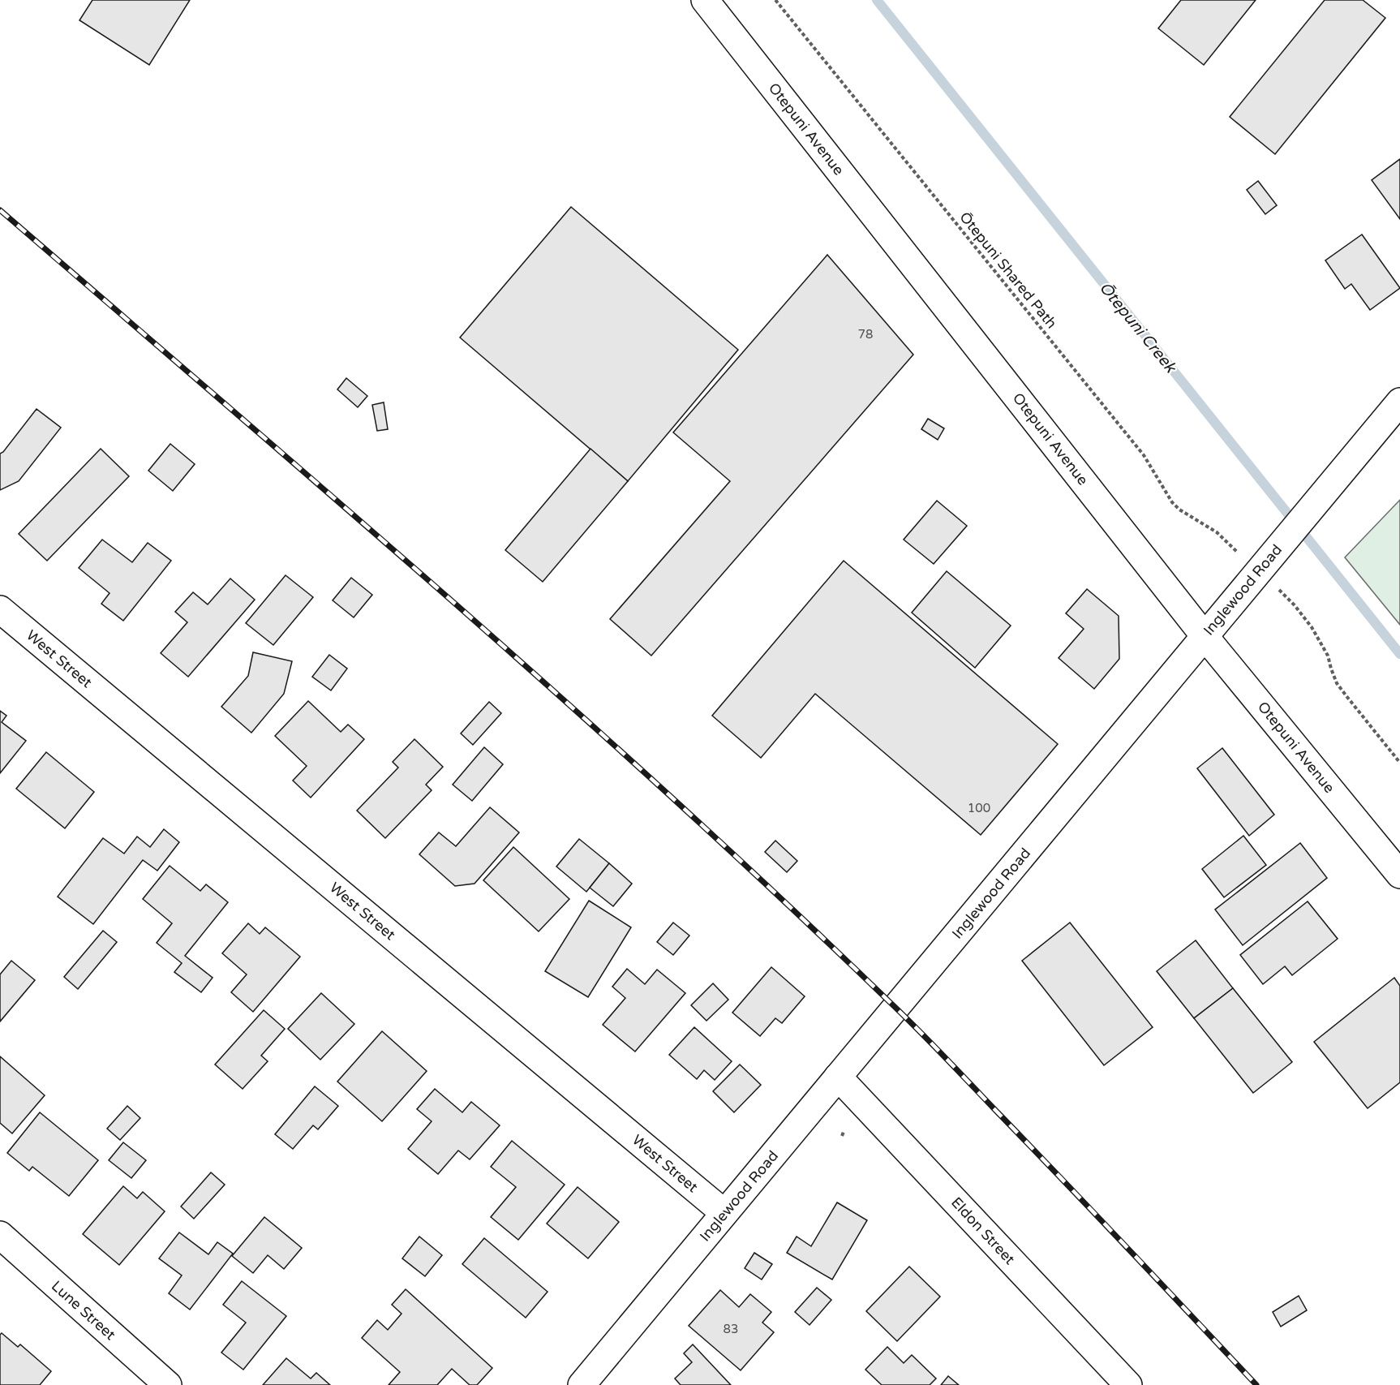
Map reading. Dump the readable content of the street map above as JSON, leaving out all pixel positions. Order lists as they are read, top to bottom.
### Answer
{
  "streets": {
    "street": [
      "Otepuni Avenue",
      "Inglewood Road",
      "West Street",
      "Eldon Street",
      "Lune Street"
    ],
    "path": ["Ōtepuni Shared Path"]
  },
  "crossings": [
    ["Otepuni Avenue", "Inglewood Road"],
    ["Inglewood Road", "West Street"],
    ["Inglewood Road", "Eldon Street"]
  ],
  "water": ["Ōtepuni Creek"],
  "house_numbers": ["78", "100", "83"]
}
